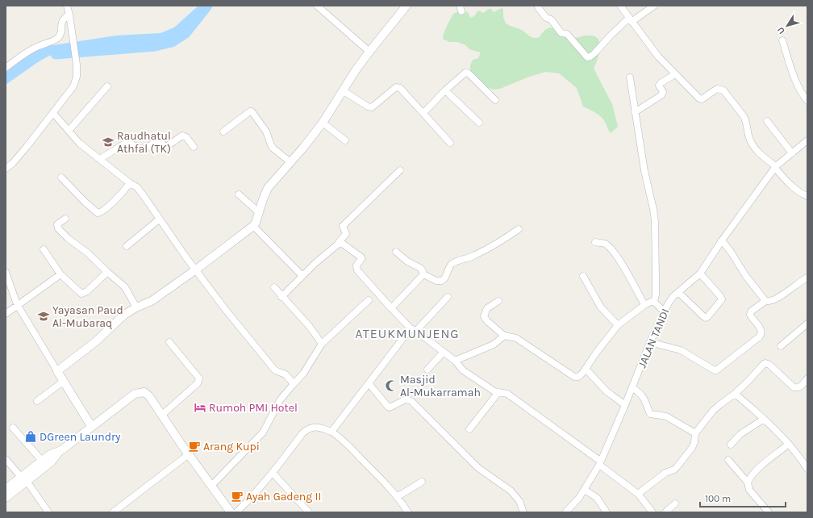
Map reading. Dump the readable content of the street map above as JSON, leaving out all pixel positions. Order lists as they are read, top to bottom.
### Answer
{
  "streets": {
    "street": ["JALAN TANDI"]
  },
  "districts": ["ATEUKMUNJENG"],
  "places": {
    "school or university": ["Raudhatul Athfal (TK)", "Yayasan Paud Al-Mubaraq"],
    "mosque": ["Masjid Al-Mukarramah"],
    "hotel": ["Rumoh PMI Hotel"],
    "shop": ["DGreen Laundry"],
    "cafe": ["Arang Kupi", "Ayah Gadeng II"]
  },
  "scale_bar": "100 m",
  "north": "bottom left"
}
